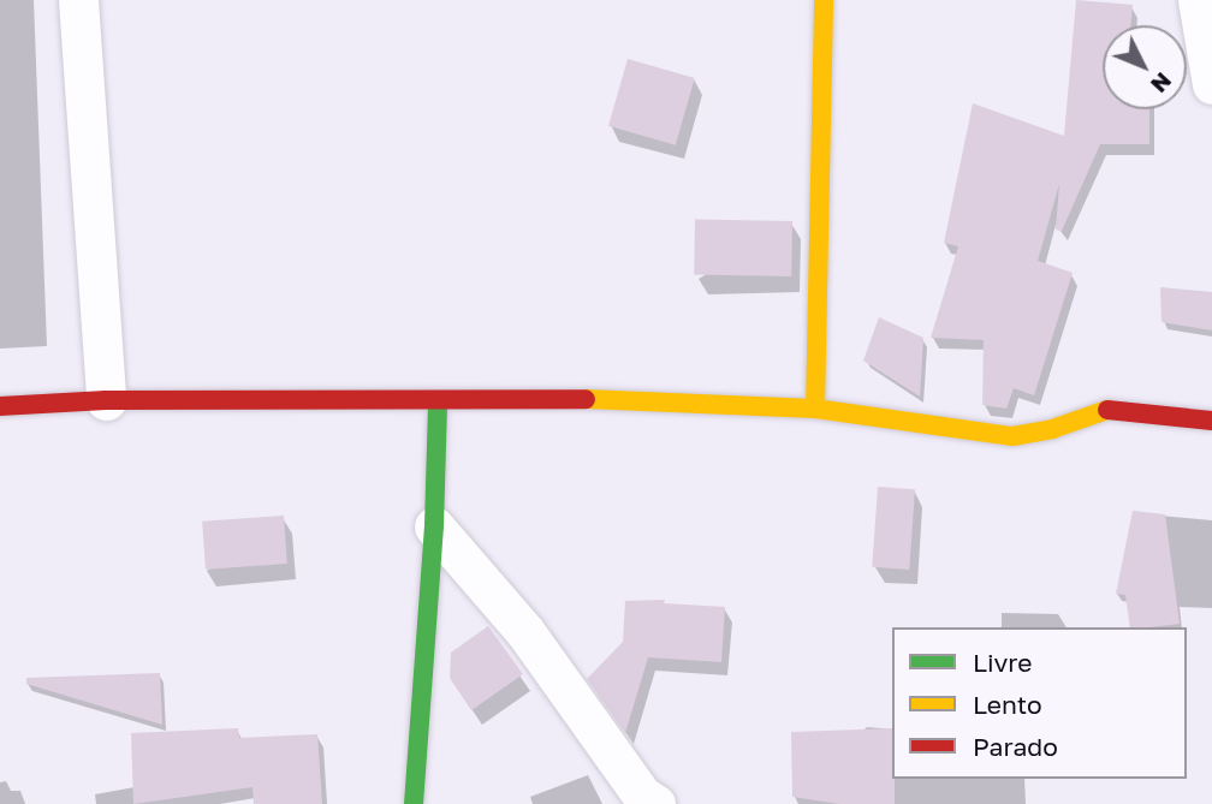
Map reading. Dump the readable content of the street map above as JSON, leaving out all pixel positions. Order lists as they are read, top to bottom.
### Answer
{
  "legend": ["Livre", "Lento", "Parado"],
  "north": "bottom right"
}
